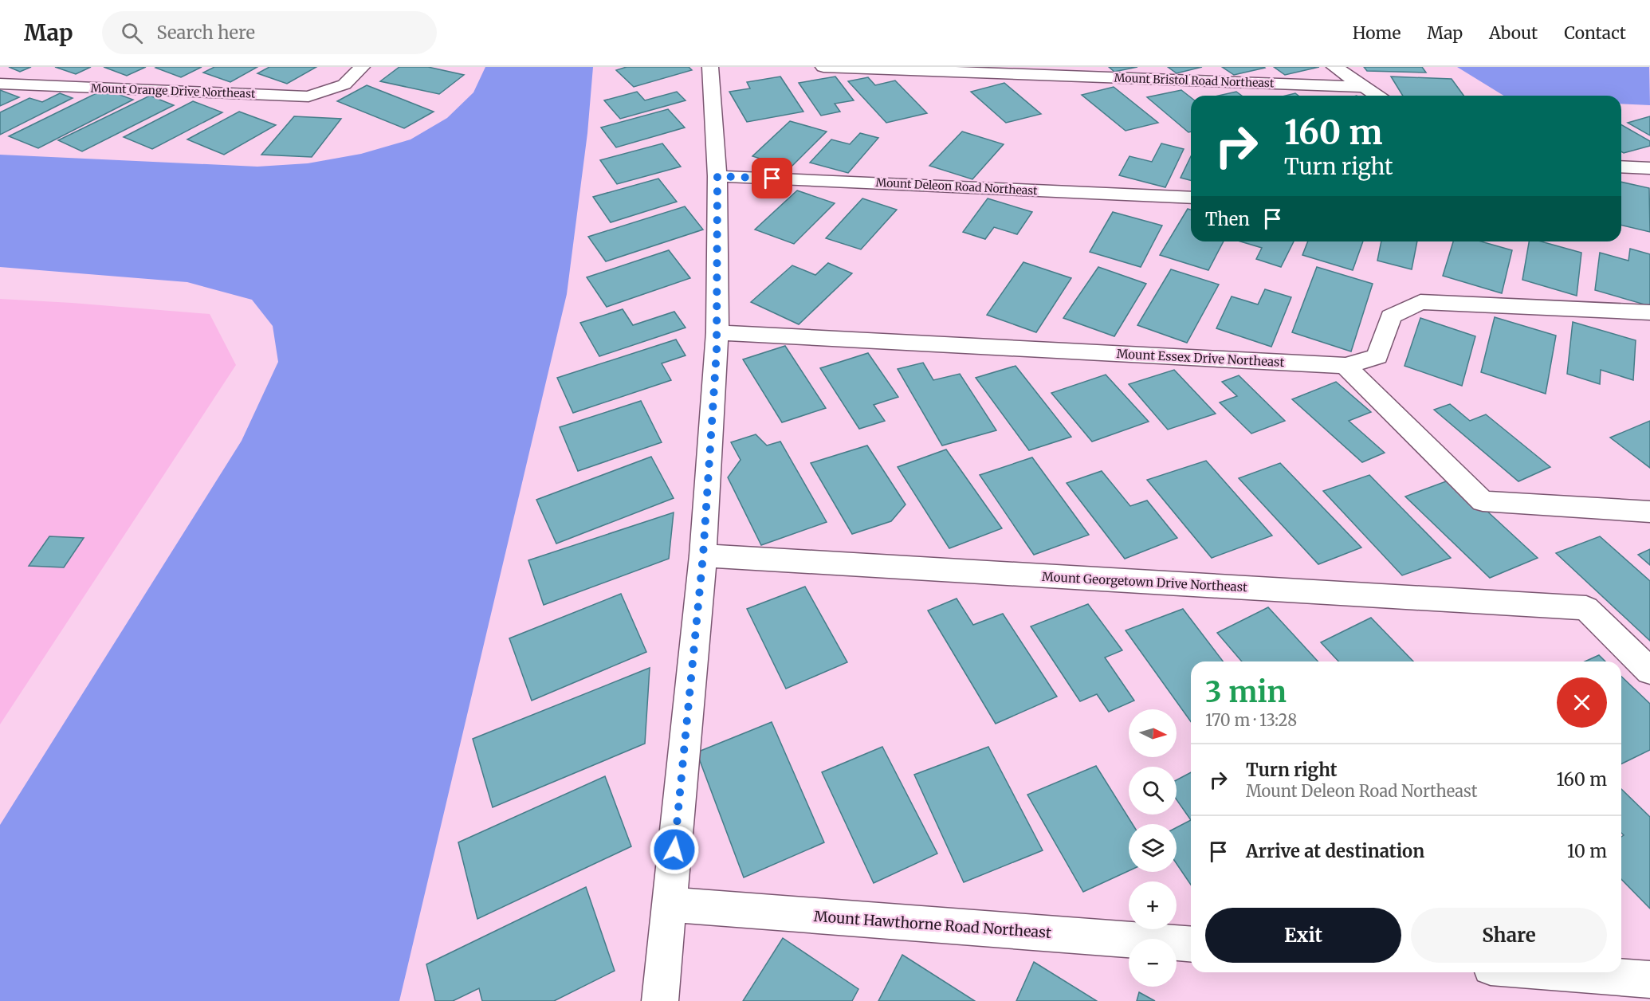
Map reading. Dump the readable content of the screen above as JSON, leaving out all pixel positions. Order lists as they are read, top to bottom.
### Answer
{
  "streets": {
    "street": [
      "Mount Bristol Road Northeast",
      "Mount Orange Drive Northeast",
      "Mount Deleon Road Northeast",
      "Mount Essex Drive Northeast",
      "Mount Georgetown Drive Northeast",
      "Mount Hawthorne Road Northeast"
    ]
  },
  "north": "right",
  "page": {
    "header": "Map",
    "search": "Search here",
    "nav": [
      "Home",
      "Map",
      "About",
      "Contact"
    ],
    "turn": ["160 m", "Turn right"],
    "then": "Then",
    "heading": ["3 min", "170 m · 13:28"],
    "map_buttons": ["+", "−"],
    "list": [
      {
        "name": "Turn right",
        "note": "Mount Deleon Road Northeast",
        "value": "160 m"
      },
      {
        "name": "Arrive at destination",
        "value": "10 m"
      }
    ],
    "buttons": ["Exit", "Share"]
  }
}
